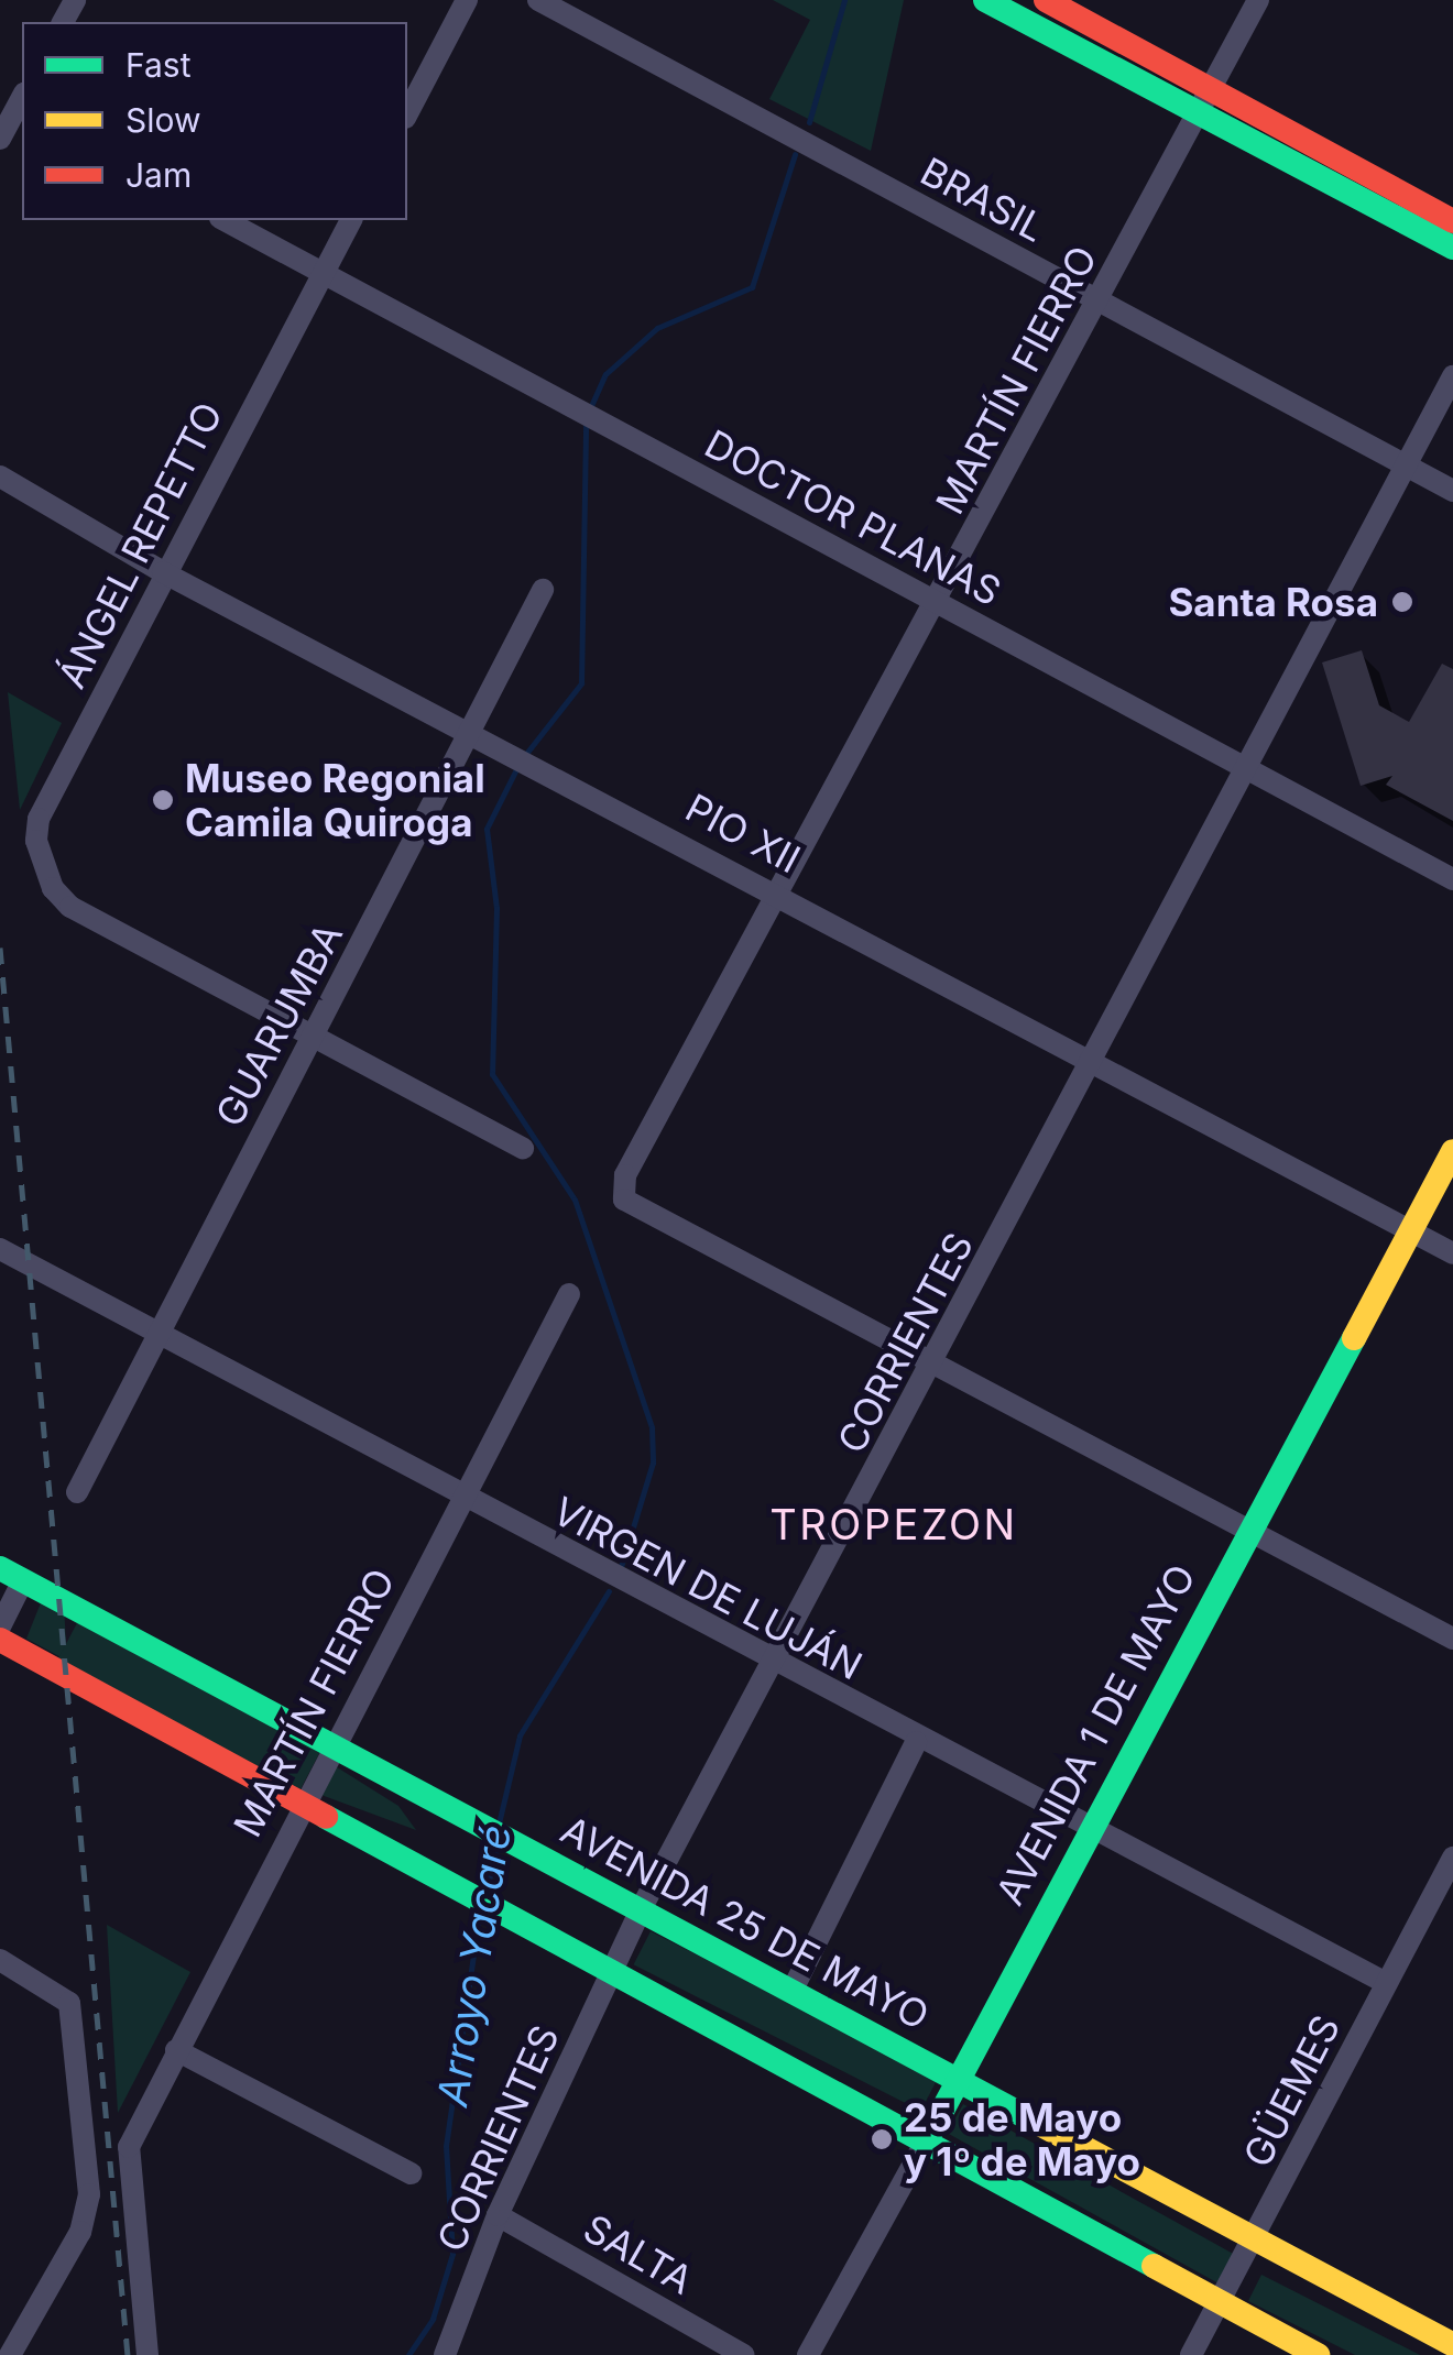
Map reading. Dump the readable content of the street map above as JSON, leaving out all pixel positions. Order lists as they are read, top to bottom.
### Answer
{
  "streets": {
    "main road": ["AVENIDA 1 DE MAYO", "AVENIDA 25 DE MAYO"],
    "street": [
      "BRASIL",
      "MARTÍN FIERRO",
      "DOCTOR PLANAS",
      "ÁNGEL REPETTO",
      "PIO XII",
      "GUARUMBA",
      "CORRIENTES",
      "VIRGEN DE LUJÁN",
      "GÜEMES",
      "SALTA"
    ]
  },
  "crossings": [
    ["BRASIL", "MARTÍN FIERRO"],
    ["BRASIL", "CORRIENTES"],
    ["MARTÍN FIERRO", "DOCTOR PLANAS"],
    ["MARTÍN FIERRO", "PIO XII"],
    ["MARTÍN FIERRO", "CORRIENTES"],
    ["MARTÍN FIERRO", "VIRGEN DE LUJÁN"],
    ["MARTÍN FIERRO", "AVENIDA 25 DE MAYO"],
    ["DOCTOR PLANAS", "ÁNGEL REPETTO"],
    ["DOCTOR PLANAS", "CORRIENTES"],
    ["ÁNGEL REPETTO", "PIO XII"],
    ["ÁNGEL REPETTO", "GUARUMBA"],
    ["PIO XII", "GUARUMBA"],
    ["PIO XII", "CORRIENTES"],
    ["PIO XII", "AVENIDA 1 DE MAYO"],
    ["GUARUMBA", "VIRGEN DE LUJÁN"],
    ["CORRIENTES", "VIRGEN DE LUJÁN"],
    ["CORRIENTES", "AVENIDA 25 DE MAYO"],
    ["CORRIENTES", "SALTA"],
    ["VIRGEN DE LUJÁN", "AVENIDA 1 DE MAYO"],
    ["VIRGEN DE LUJÁN", "GÜEMES"],
    ["AVENIDA 1 DE MAYO", "AVENIDA 25 DE MAYO"],
    ["AVENIDA 25 DE MAYO", "GÜEMES"]
  ],
  "districts": ["TROPEZON"],
  "water": ["Arroyo Yacaré"],
  "places": ["Santa Rosa", "Museo Regonial Camila Quiroga", "25 de Mayo y 1º de Mayo"],
  "legend": ["Fast", "Slow", "Jam"]
}
